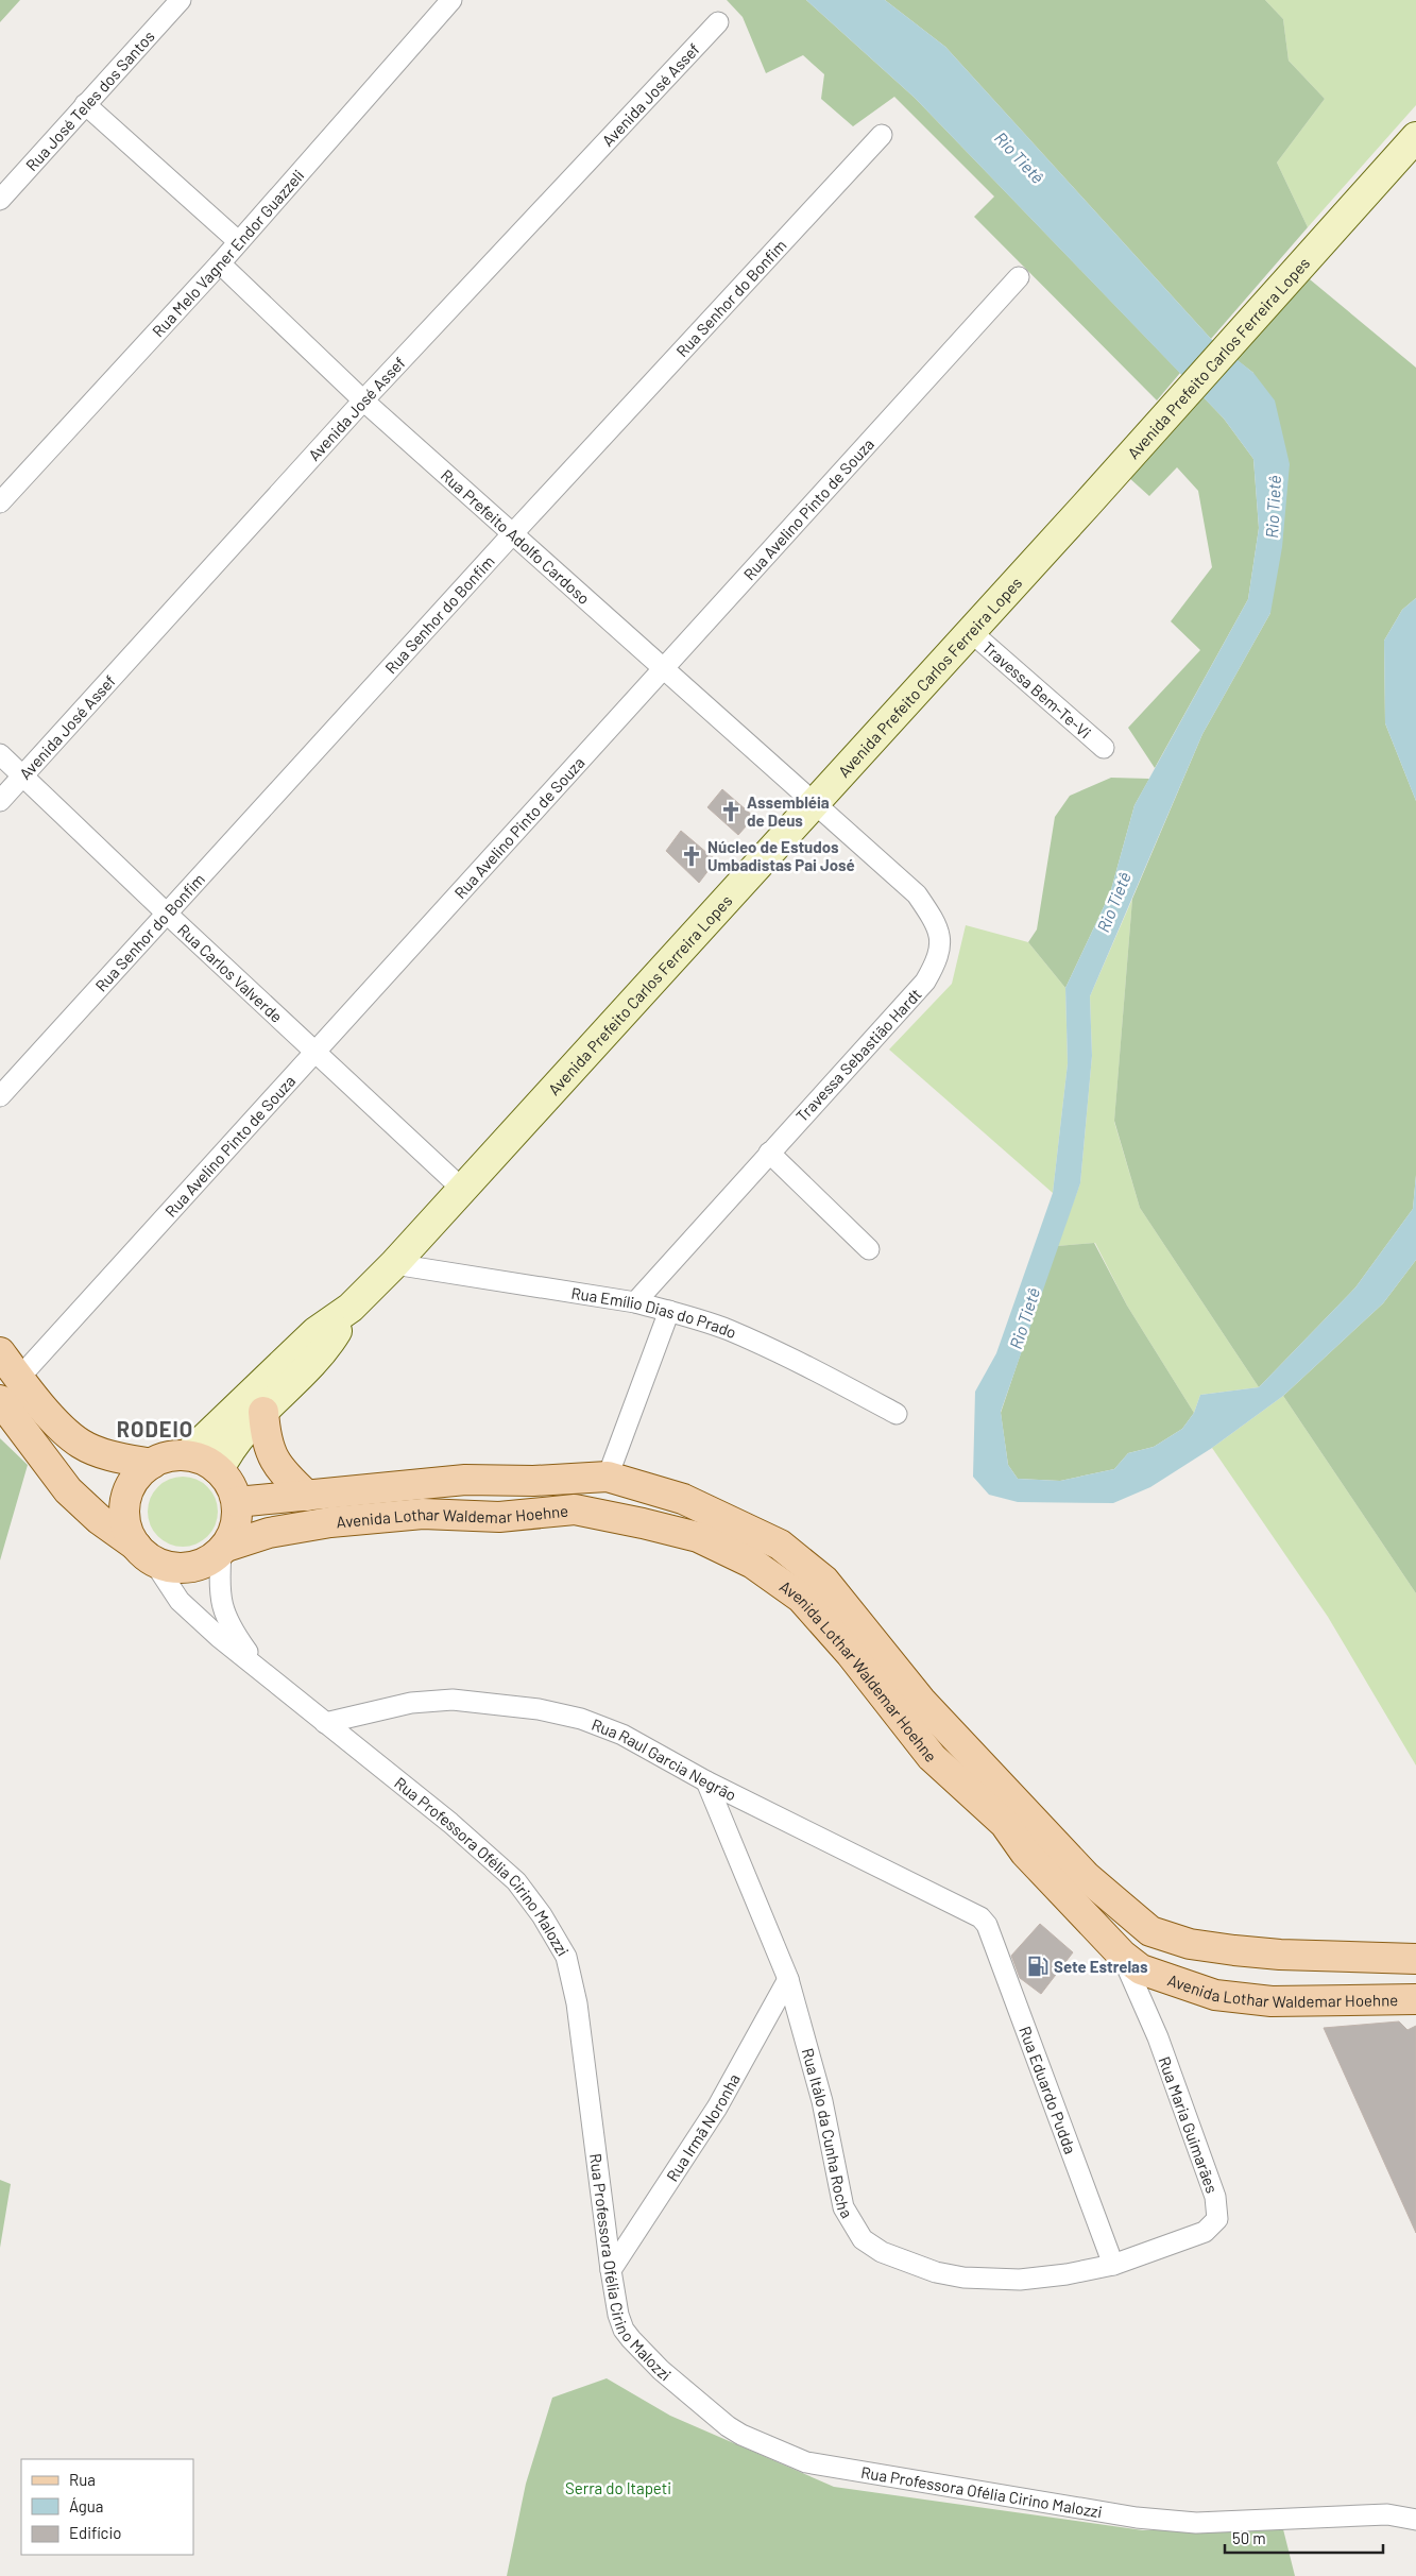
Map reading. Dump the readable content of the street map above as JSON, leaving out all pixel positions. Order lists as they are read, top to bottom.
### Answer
{
  "streets": {
    "main road": ["Avenida Prefeito Carlos Ferreira Lopes", "Avenida Lothar Waldemar Hoehne"],
    "street": [
      "Avenida José Assef",
      "Rua José Teles dos Santos",
      "Rua Melo Vagner Endor Guazzeli",
      "Rua Senhor do Bonfim",
      "Rua Avelino Pinto de Souza",
      "Rua Prefeito Adolfo Cardoso",
      "Travessa Bem-Te-Vi",
      "Rua Carlos Valverde",
      "Travessa Sebastião Hardt",
      "Rua Emílio Dias do Prado",
      "Rua Raul Garcia Negrão",
      "Rua Professora Ofélia Cirino Malozzi",
      "Rua Eduardo Pudda",
      "Rua Maria Guimarães",
      "Rua Irmã Noronha",
      "Rua Itálo da Cunha Rocha"
    ]
  },
  "crossings": [
    ["Avenida José Assef", "Rua Prefeito Adolfo Cardoso"],
    ["Avenida José Assef", "Rua Carlos Valverde"],
    ["Rua Melo Vagner Endor Guazzeli", "Rua Prefeito Adolfo Cardoso"],
    ["Rua Senhor do Bonfim", "Rua Prefeito Adolfo Cardoso"],
    ["Rua Senhor do Bonfim", "Rua Carlos Valverde"],
    ["Avenida Prefeito Carlos Ferreira Lopes", "Rua Prefeito Adolfo Cardoso"],
    ["Avenida Prefeito Carlos Ferreira Lopes", "Travessa Bem-Te-Vi"],
    ["Avenida Prefeito Carlos Ferreira Lopes", "Rua Carlos Valverde"],
    ["Avenida Prefeito Carlos Ferreira Lopes", "Travessa Sebastião Hardt"],
    ["Avenida Prefeito Carlos Ferreira Lopes", "Rua Emílio Dias do Prado"],
    ["Avenida Prefeito Carlos Ferreira Lopes", "Avenida Lothar Waldemar Hoehne"],
    ["Avenida Prefeito Carlos Ferreira Lopes", "Rua Professora Ofélia Cirino Malozzi"],
    ["Rua Avelino Pinto de Souza", "Rua Prefeito Adolfo Cardoso"],
    ["Rua Avelino Pinto de Souza", "Rua Carlos Valverde"],
    ["Rua Prefeito Adolfo Cardoso", "Travessa Sebastião Hardt"],
    ["Travessa Sebastião Hardt", "Rua Emílio Dias do Prado"],
    ["Avenida Lothar Waldemar Hoehne", "Rua Professora Ofélia Cirino Malozzi"],
    ["Avenida Lothar Waldemar Hoehne", "Rua Maria Guimarães"],
    ["Rua Raul Garcia Negrão", "Rua Professora Ofélia Cirino Malozzi"],
    ["Rua Raul Garcia Negrão", "Rua Eduardo Pudda"],
    ["Rua Raul Garcia Negrão", "Rua Itálo da Cunha Rocha"],
    ["Rua Professora Ofélia Cirino Malozzi", "Rua Irmã Noronha"],
    ["Rua Eduardo Pudda", "Rua Maria Guimarães"],
    ["Rua Eduardo Pudda", "Rua Itálo da Cunha Rocha"],
    ["Rua Maria Guimarães", "Rua Itálo da Cunha Rocha"],
    ["Rua Irmã Noronha", "Rua Itálo da Cunha Rocha"]
  ],
  "districts": ["RODEIO"],
  "water": ["Rio Tietê"],
  "parks": ["Serra do Itapeti"],
  "places": {
    "church": ["Assembléia de Deus", "Núcleo de Estudos Umbadistas Pai José"],
    "fuel station": ["Sete Estrelas"]
  },
  "legend": ["Rua", "Água", "Edifício"],
  "scale_bar": "50 m"
}
